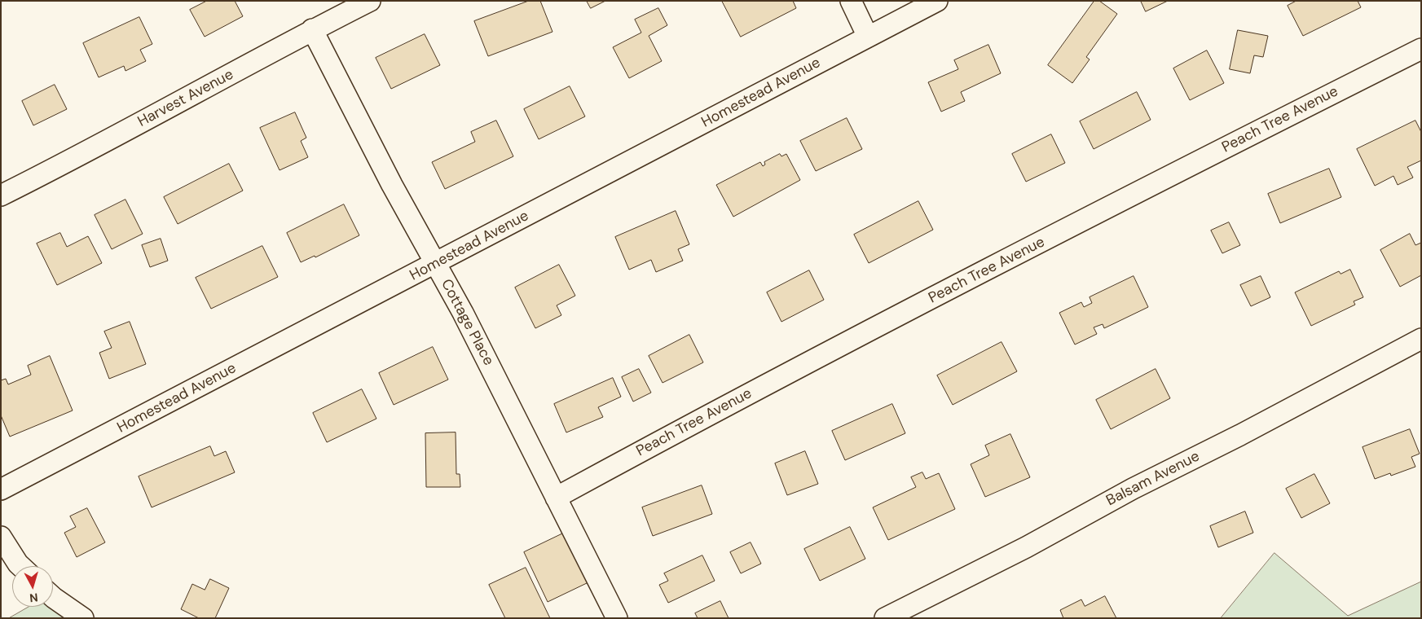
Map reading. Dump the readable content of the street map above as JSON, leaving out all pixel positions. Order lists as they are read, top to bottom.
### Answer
{
  "streets": {
    "street": [
      "Homestead Avenue",
      "Harvest Avenue",
      "Peach Tree Avenue",
      "Cottage Place",
      "Balsam Avenue"
    ]
  },
  "crossings": [
    ["Homestead Avenue", "Cottage Place"],
    ["Harvest Avenue", "Cottage Place"],
    ["Peach Tree Avenue", "Cottage Place"]
  ],
  "north": "bottom"
}
